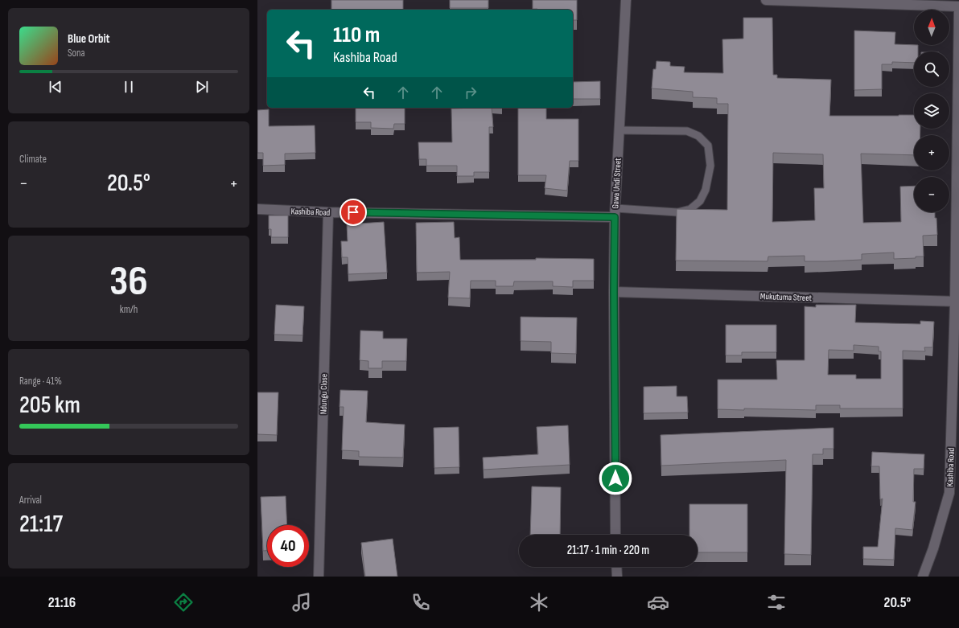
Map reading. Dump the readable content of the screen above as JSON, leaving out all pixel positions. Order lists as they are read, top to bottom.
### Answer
{
  "streets": {
    "street": [
      "Gawa Undi Street",
      "Kashiba Road",
      "Mukutuma Street",
      "Ndungu Close"
    ]
  },
  "crossings": [
    ["Gawa Undi Street", "Kashiba Road"],
    ["Gawa Undi Street", "Mukutuma Street"],
    ["Kashiba Road", "Mukutuma Street"],
    ["Kashiba Road", "Ndungu Close"]
  ],
  "north": "top",
  "page": {
    "map_buttons": ["+", "−"],
    "turn": ["110 m", "Kashiba Road"],
    "song": ["Blue Orbit", "Sona"],
    "tile": [
      "Climate",
      ["36", "km/h"],
      ["Range · 41%", "205 km"],
      ["Arrival", "21:17"]
    ],
    "heat": ["−", "20.5°", "+"],
    "limit": "40",
    "trip": "21:17 · 1 min · 220 m",
    "tabs": ["21:16", "20.5°"]
  }
}
